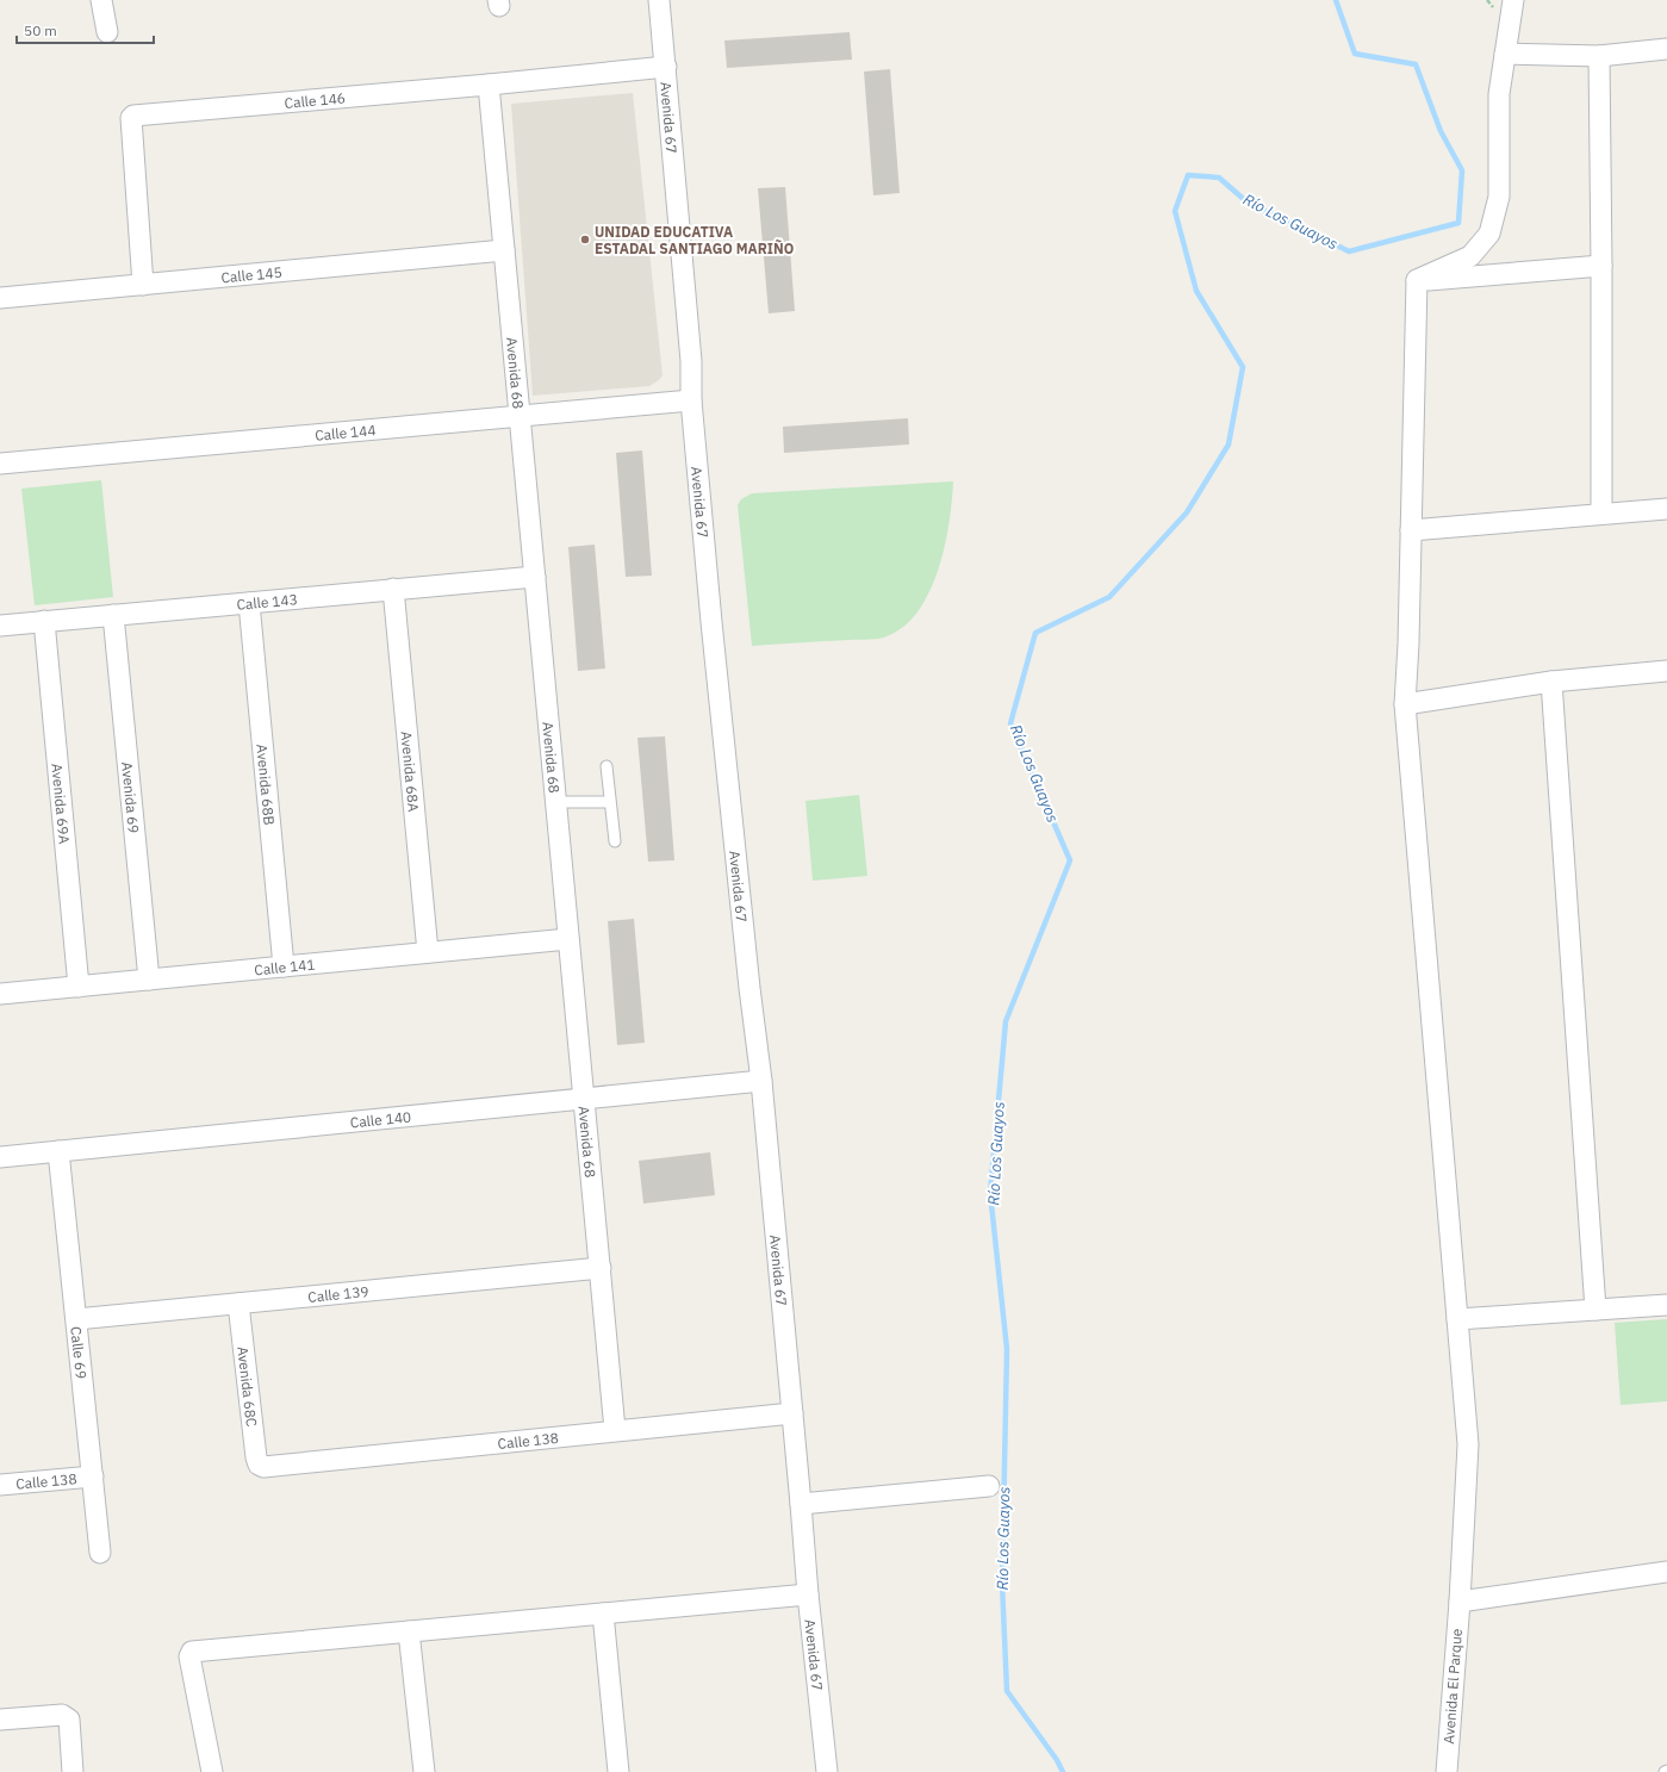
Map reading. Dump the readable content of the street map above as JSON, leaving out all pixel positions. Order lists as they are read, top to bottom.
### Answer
{
  "streets": {
    "street": [
      "Calle 146",
      "Avenida 67",
      "Calle 145",
      "Avenida 68",
      "Calle 144",
      "Calle 143",
      "Avenida 68A",
      "Avenida 68B",
      "Avenida 69",
      "Avenida 69A",
      "Calle 141",
      "Calle 140",
      "Calle 139",
      "Calle 69",
      "Avenida 68C",
      "Calle 138",
      "Avenida El Parque"
    ]
  },
  "crossings": [
    ["Calle 146", "Avenida 67"],
    ["Calle 146", "Calle 145"],
    ["Calle 146", "Avenida 68"],
    ["Avenida 67", "Calle 144"],
    ["Avenida 67", "Calle 140"],
    ["Avenida 67", "Calle 138"],
    ["Calle 145", "Avenida 68"],
    ["Avenida 68", "Calle 144"],
    ["Avenida 68", "Calle 143"],
    ["Avenida 68", "Calle 141"],
    ["Avenida 68", "Calle 140"],
    ["Avenida 68", "Calle 139"],
    ["Avenida 68", "Calle 138"],
    ["Calle 143", "Avenida 68A"],
    ["Calle 143", "Avenida 68B"],
    ["Calle 143", "Avenida 69"],
    ["Calle 143", "Avenida 69A"],
    ["Avenida 68A", "Calle 141"],
    ["Avenida 68B", "Calle 141"],
    ["Avenida 69", "Calle 141"],
    ["Avenida 69A", "Calle 141"],
    ["Calle 140", "Calle 69"],
    ["Calle 139", "Calle 69"],
    ["Calle 139", "Avenida 68C"],
    ["Calle 69", "Calle 138"],
    ["Avenida 68C", "Calle 138"]
  ],
  "water": ["Río Los Guayos"],
  "places": ["UNIDAD EDUCATIVA ESTADAL SANTIAGO MARIÑO"],
  "scale_bar": "50 m"
}
